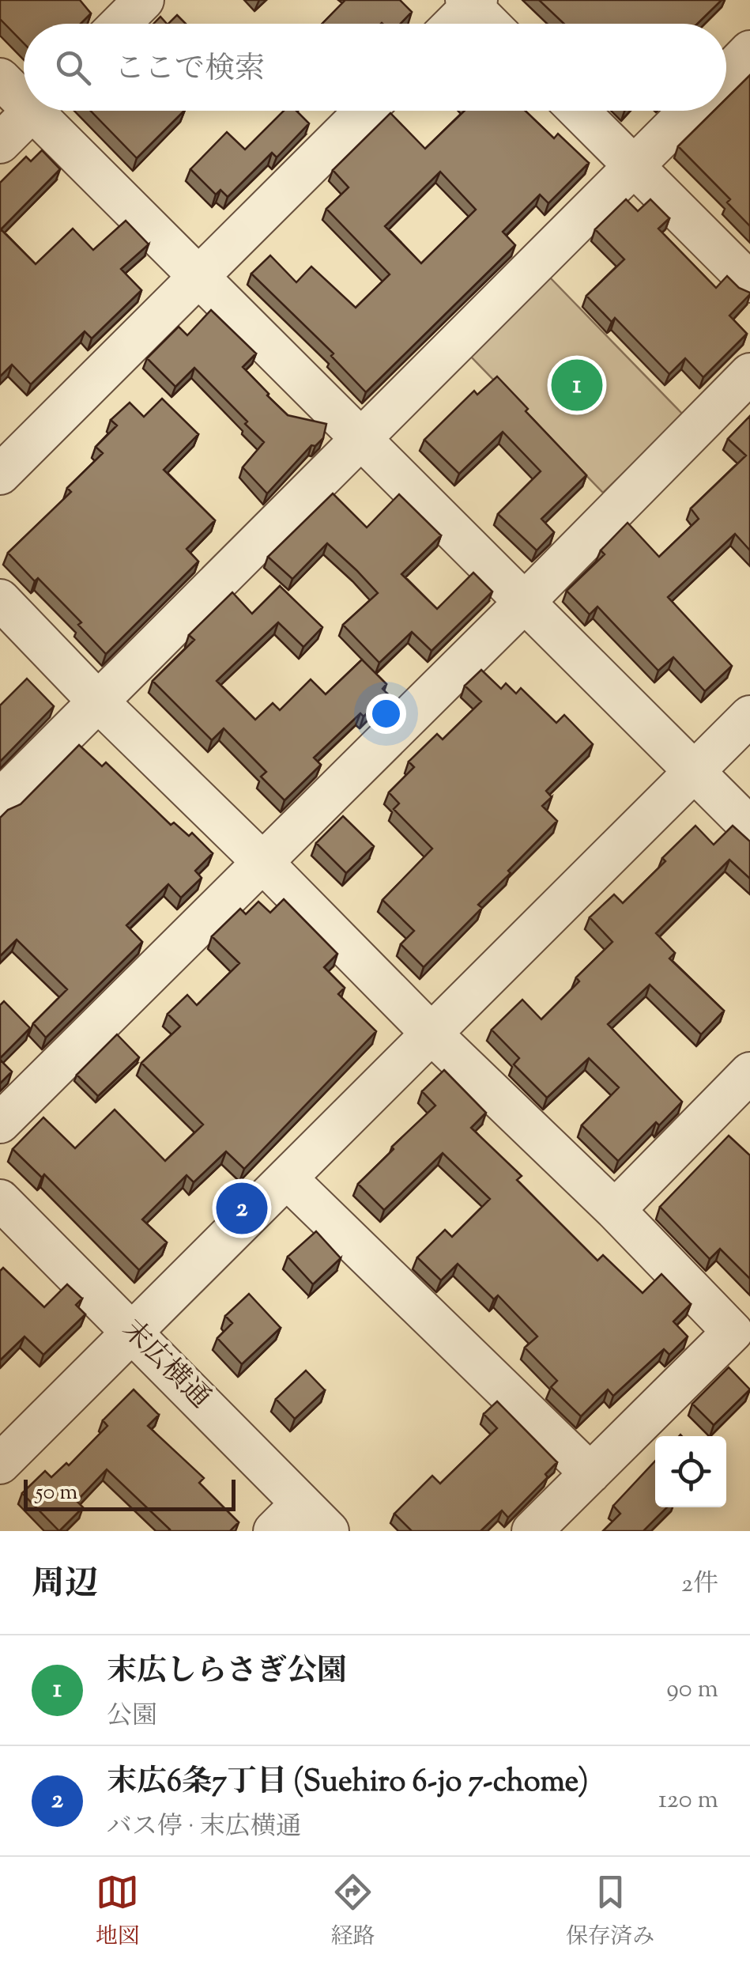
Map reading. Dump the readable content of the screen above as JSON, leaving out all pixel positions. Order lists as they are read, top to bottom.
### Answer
{
  "streets": {
    "street": ["末広横通"]
  },
  "scale_bar": "50 m",
  "page": {
    "search": "ここで検索",
    "pins": ["1", "2"],
    "scale": "50 m",
    "heading": ["周辺", "2件"],
    "list": [
      {
        "mark": "1",
        "name": "末広しらさぎ公園",
        "note": "公園",
        "value": "90 m"
      },
      {
        "mark": "2",
        "name": "末広6条7丁目 (Suehiro 6-jo 7-chome)",
        "note": "バス停 · 末広横通",
        "value": "120 m"
      }
    ],
    "nav": ["地図", "経路", "保存済み"]
  }
}
